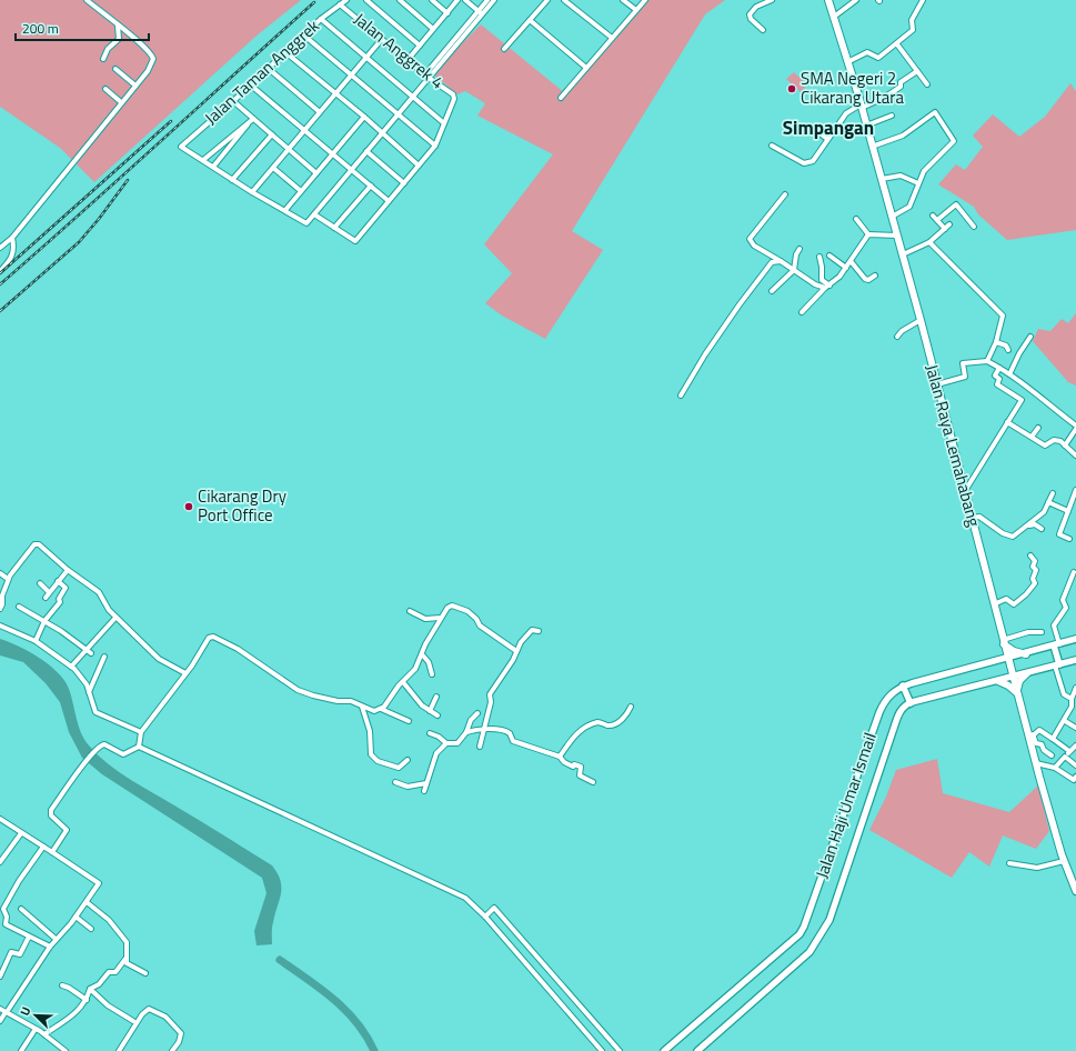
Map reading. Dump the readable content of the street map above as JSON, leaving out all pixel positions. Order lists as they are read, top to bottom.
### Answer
{
  "streets": {
    "main road": ["Jalan Raya Lemahabang", "Jalan Haji Umar Ismail"],
    "street": ["Jalan Anggrek 4", "Jalan Taman Anggrek"]
  },
  "crossings": [
    ["Jalan Anggrek 4", "Jalan Taman Anggrek"],
    ["Jalan Raya Lemahabang", "Jalan Haji Umar Ismail"]
  ],
  "districts": ["Simpangan"],
  "places": ["SMA Negeri 2 Cikarang Utara", "Cikarang Dry Port Office"],
  "scale_bar": "200 m",
  "north": "top left"
}
